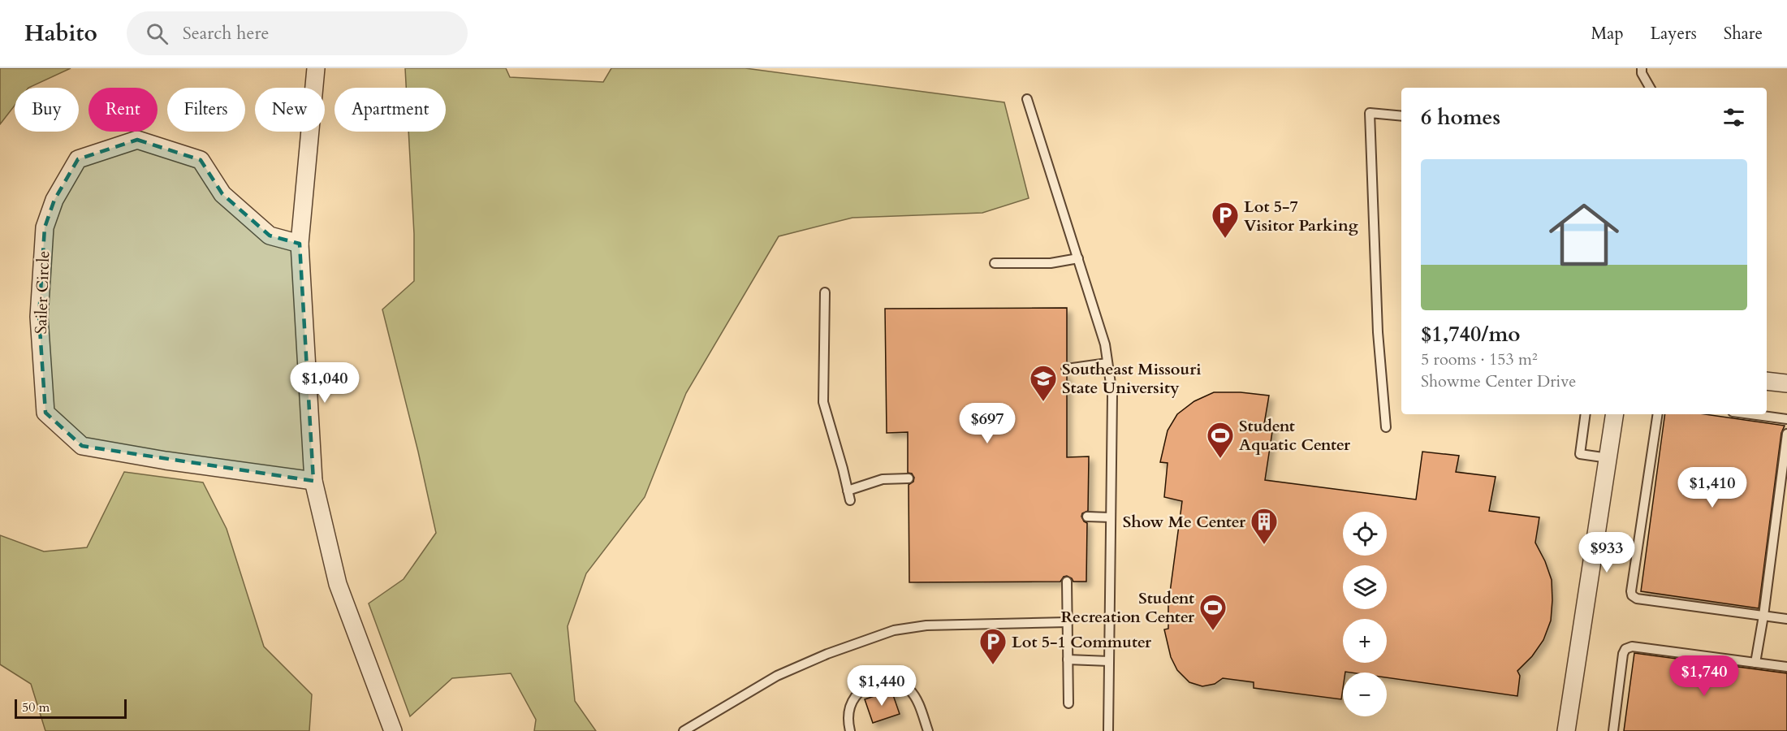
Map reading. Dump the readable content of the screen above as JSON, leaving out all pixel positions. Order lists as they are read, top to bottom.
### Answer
{
  "streets": {
    "street": ["Sailer Circle"]
  },
  "places": {
    "parking": ["Lot 5-7 Visitor Parking", "Lot 5-1 Commuter"],
    "school or university": ["Southeast Missouri State University"],
    "sports": ["Student Aquatic Center", "Student Recreation Center"],
    "building": ["Show Me Center"]
  },
  "scale_bar": "50 m",
  "page": {
    "header": "Habito",
    "search": "Search here",
    "nav": ["Map", "Layers", "Share"],
    "chip": [
      "Buy",
      "Rent",
      "Filters",
      "New",
      "Apartment"
    ],
    "heading": "6 homes",
    "list": [
      {
        "name": "$1,740/mo",
        "note": "5 rooms · 153 m² · Showme Center Drive"
      }
    ],
    "price": [
      "$1,040",
      "$697",
      "$1,410",
      "$933",
      "$1,740",
      "$1,440"
    ],
    "map_buttons": ["+", "−"],
    "scale": "50 m"
  }
}
